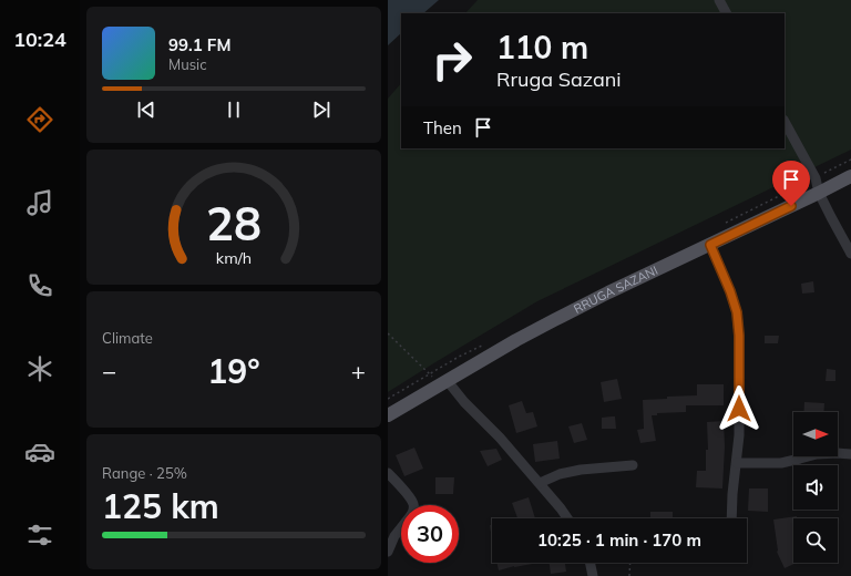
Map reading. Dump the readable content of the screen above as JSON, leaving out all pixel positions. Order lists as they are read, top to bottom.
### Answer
{
  "streets": {
    "main road": ["RRUGA SAZANI"]
  },
  "north": "right",
  "page": {
    "tabs": "10:24",
    "turn": ["110 m", "Rruga Sazani"],
    "song": ["99.1 FM", "Music"],
    "then": "Then",
    "tile": [
      "Climate",
      ["Range · 25%", "125 km"]
    ],
    "heat": ["−", "19°", "+"],
    "limit": "30",
    "trip": "10:25 · 1 min · 170 m",
    "gauge": ["28", "km/h"]
  }
}
